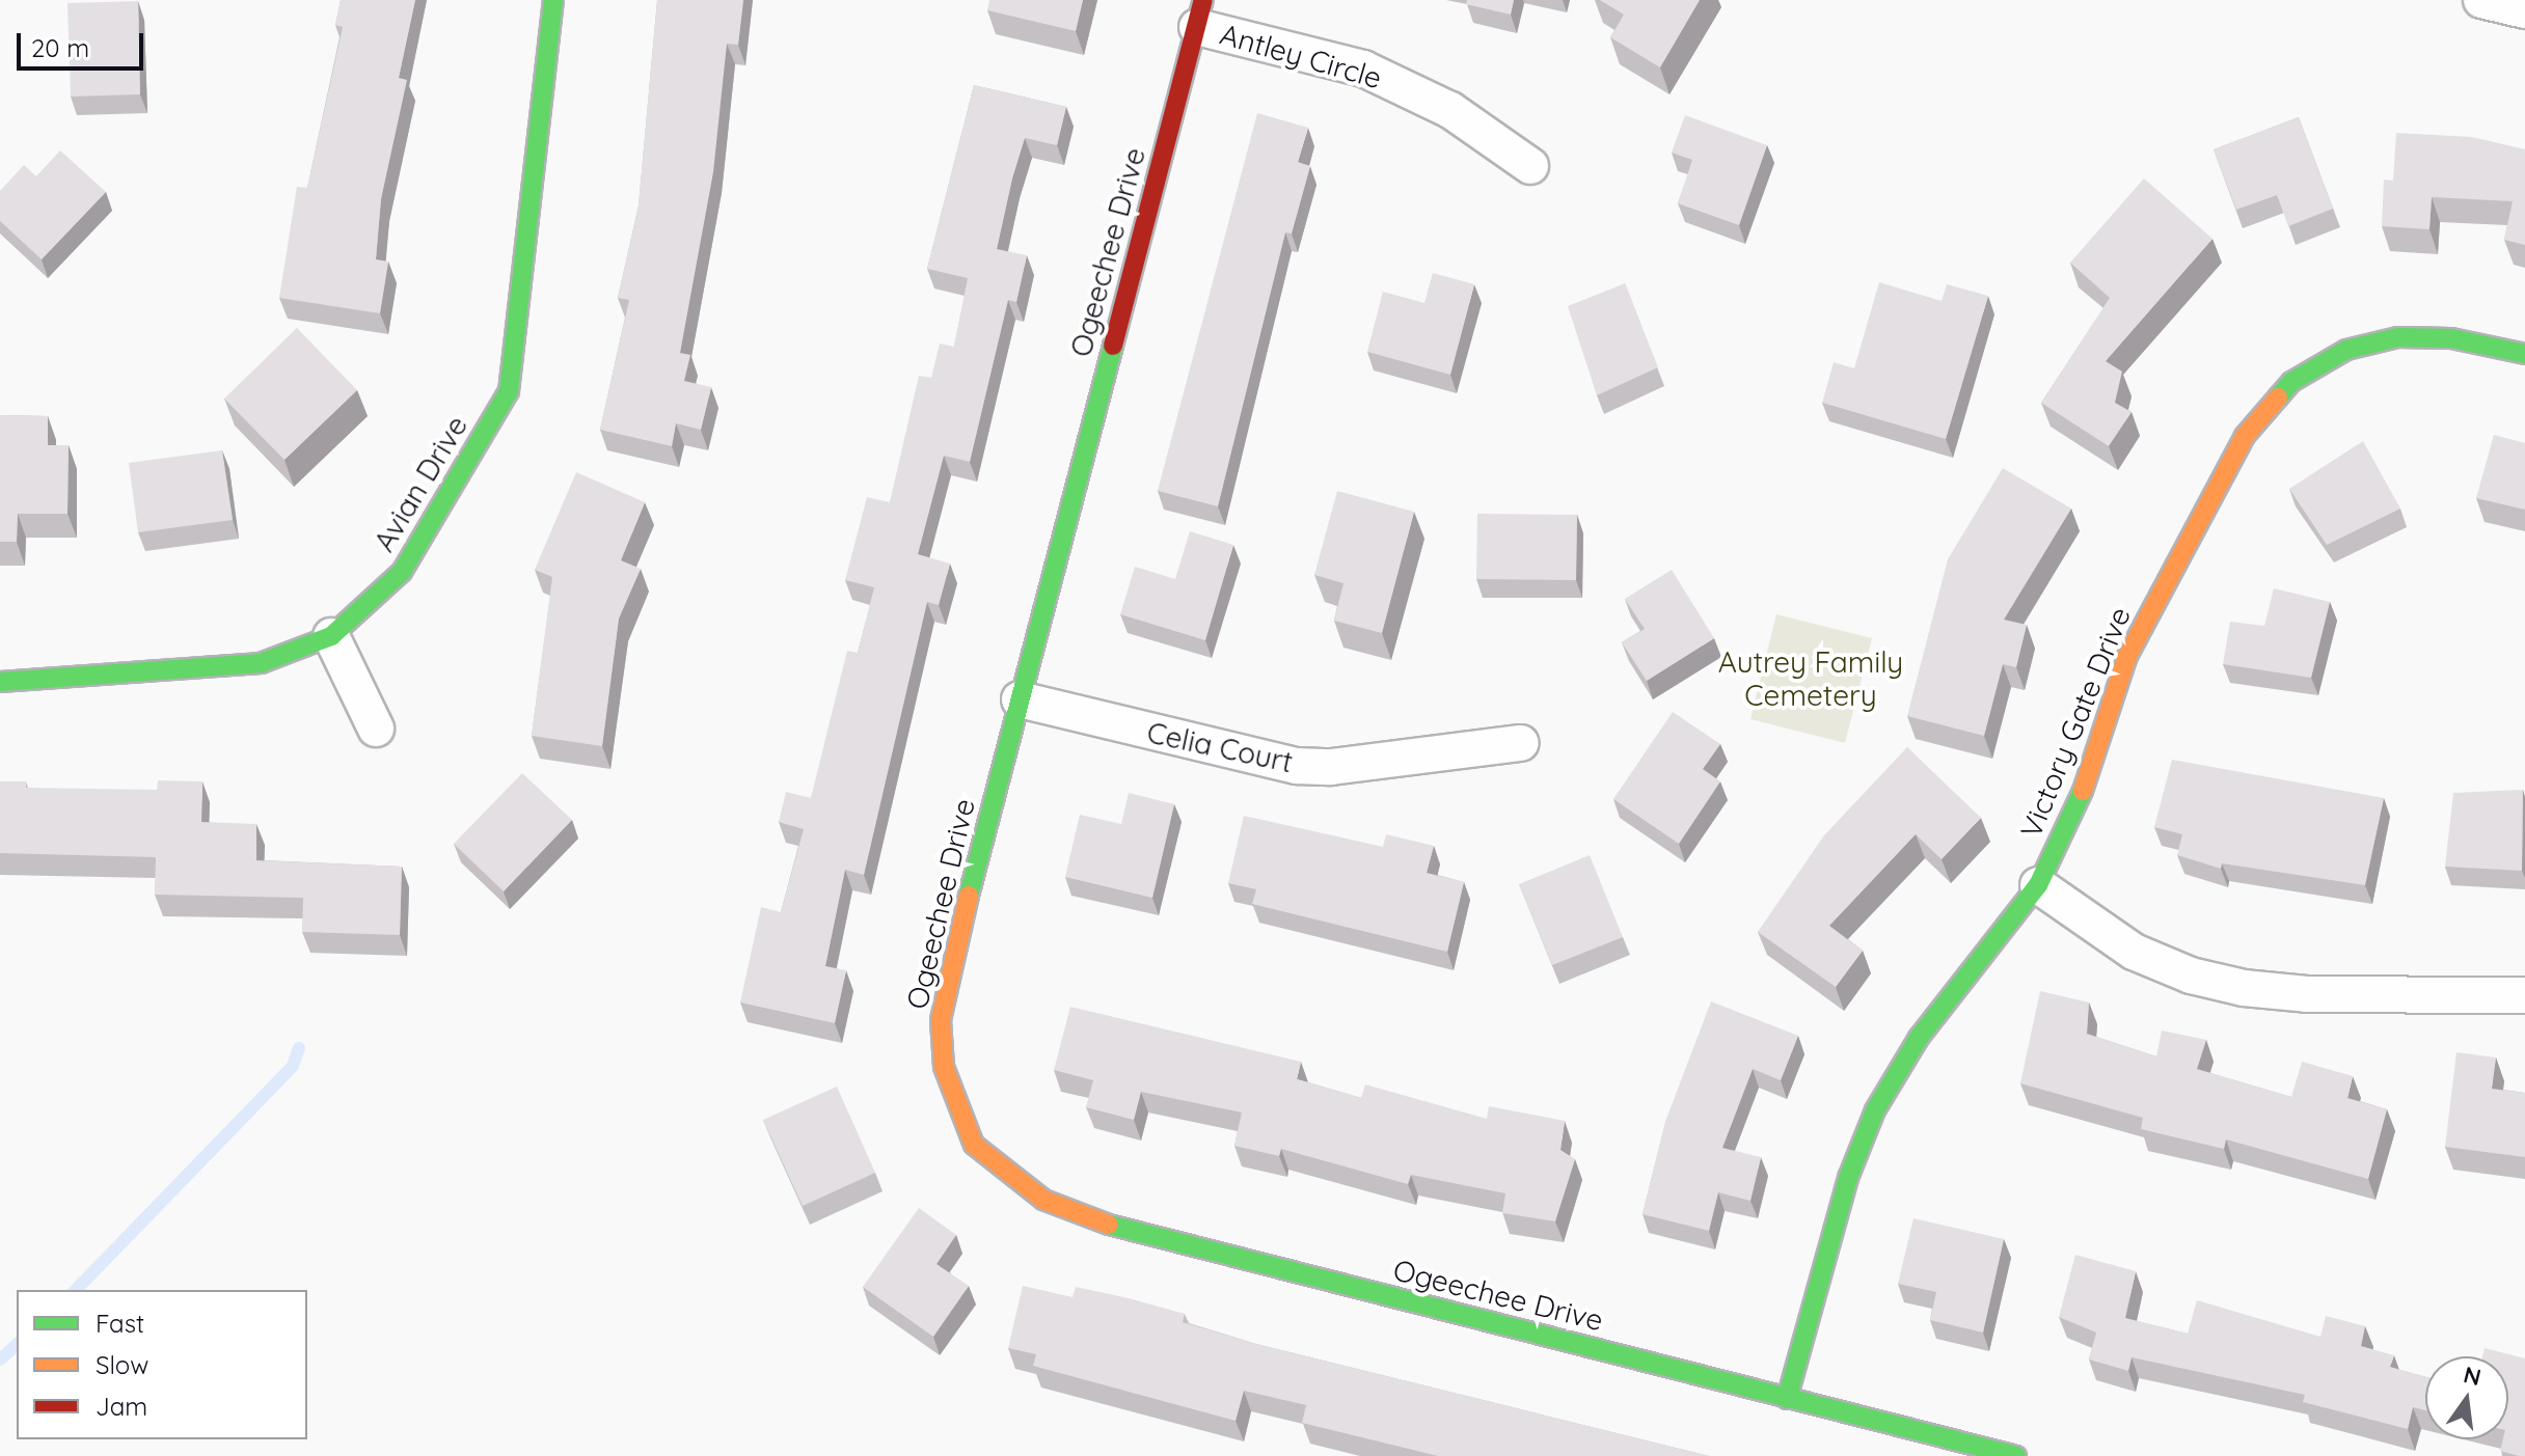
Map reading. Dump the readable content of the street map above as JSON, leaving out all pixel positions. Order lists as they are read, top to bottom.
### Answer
{
  "streets": {
    "street": [
      "Antley Circle",
      "Ogeechee Drive",
      "Avian Drive",
      "Victory Gate Drive",
      "Celia Court"
    ]
  },
  "crossings": [
    ["Antley Circle", "Ogeechee Drive"],
    ["Ogeechee Drive", "Victory Gate Drive"],
    ["Ogeechee Drive", "Celia Court"]
  ],
  "parks": ["Autrey Family Cemetery"],
  "legend": ["Fast", "Slow", "Jam"],
  "scale_bar": "20 m",
  "north": "top"
}
